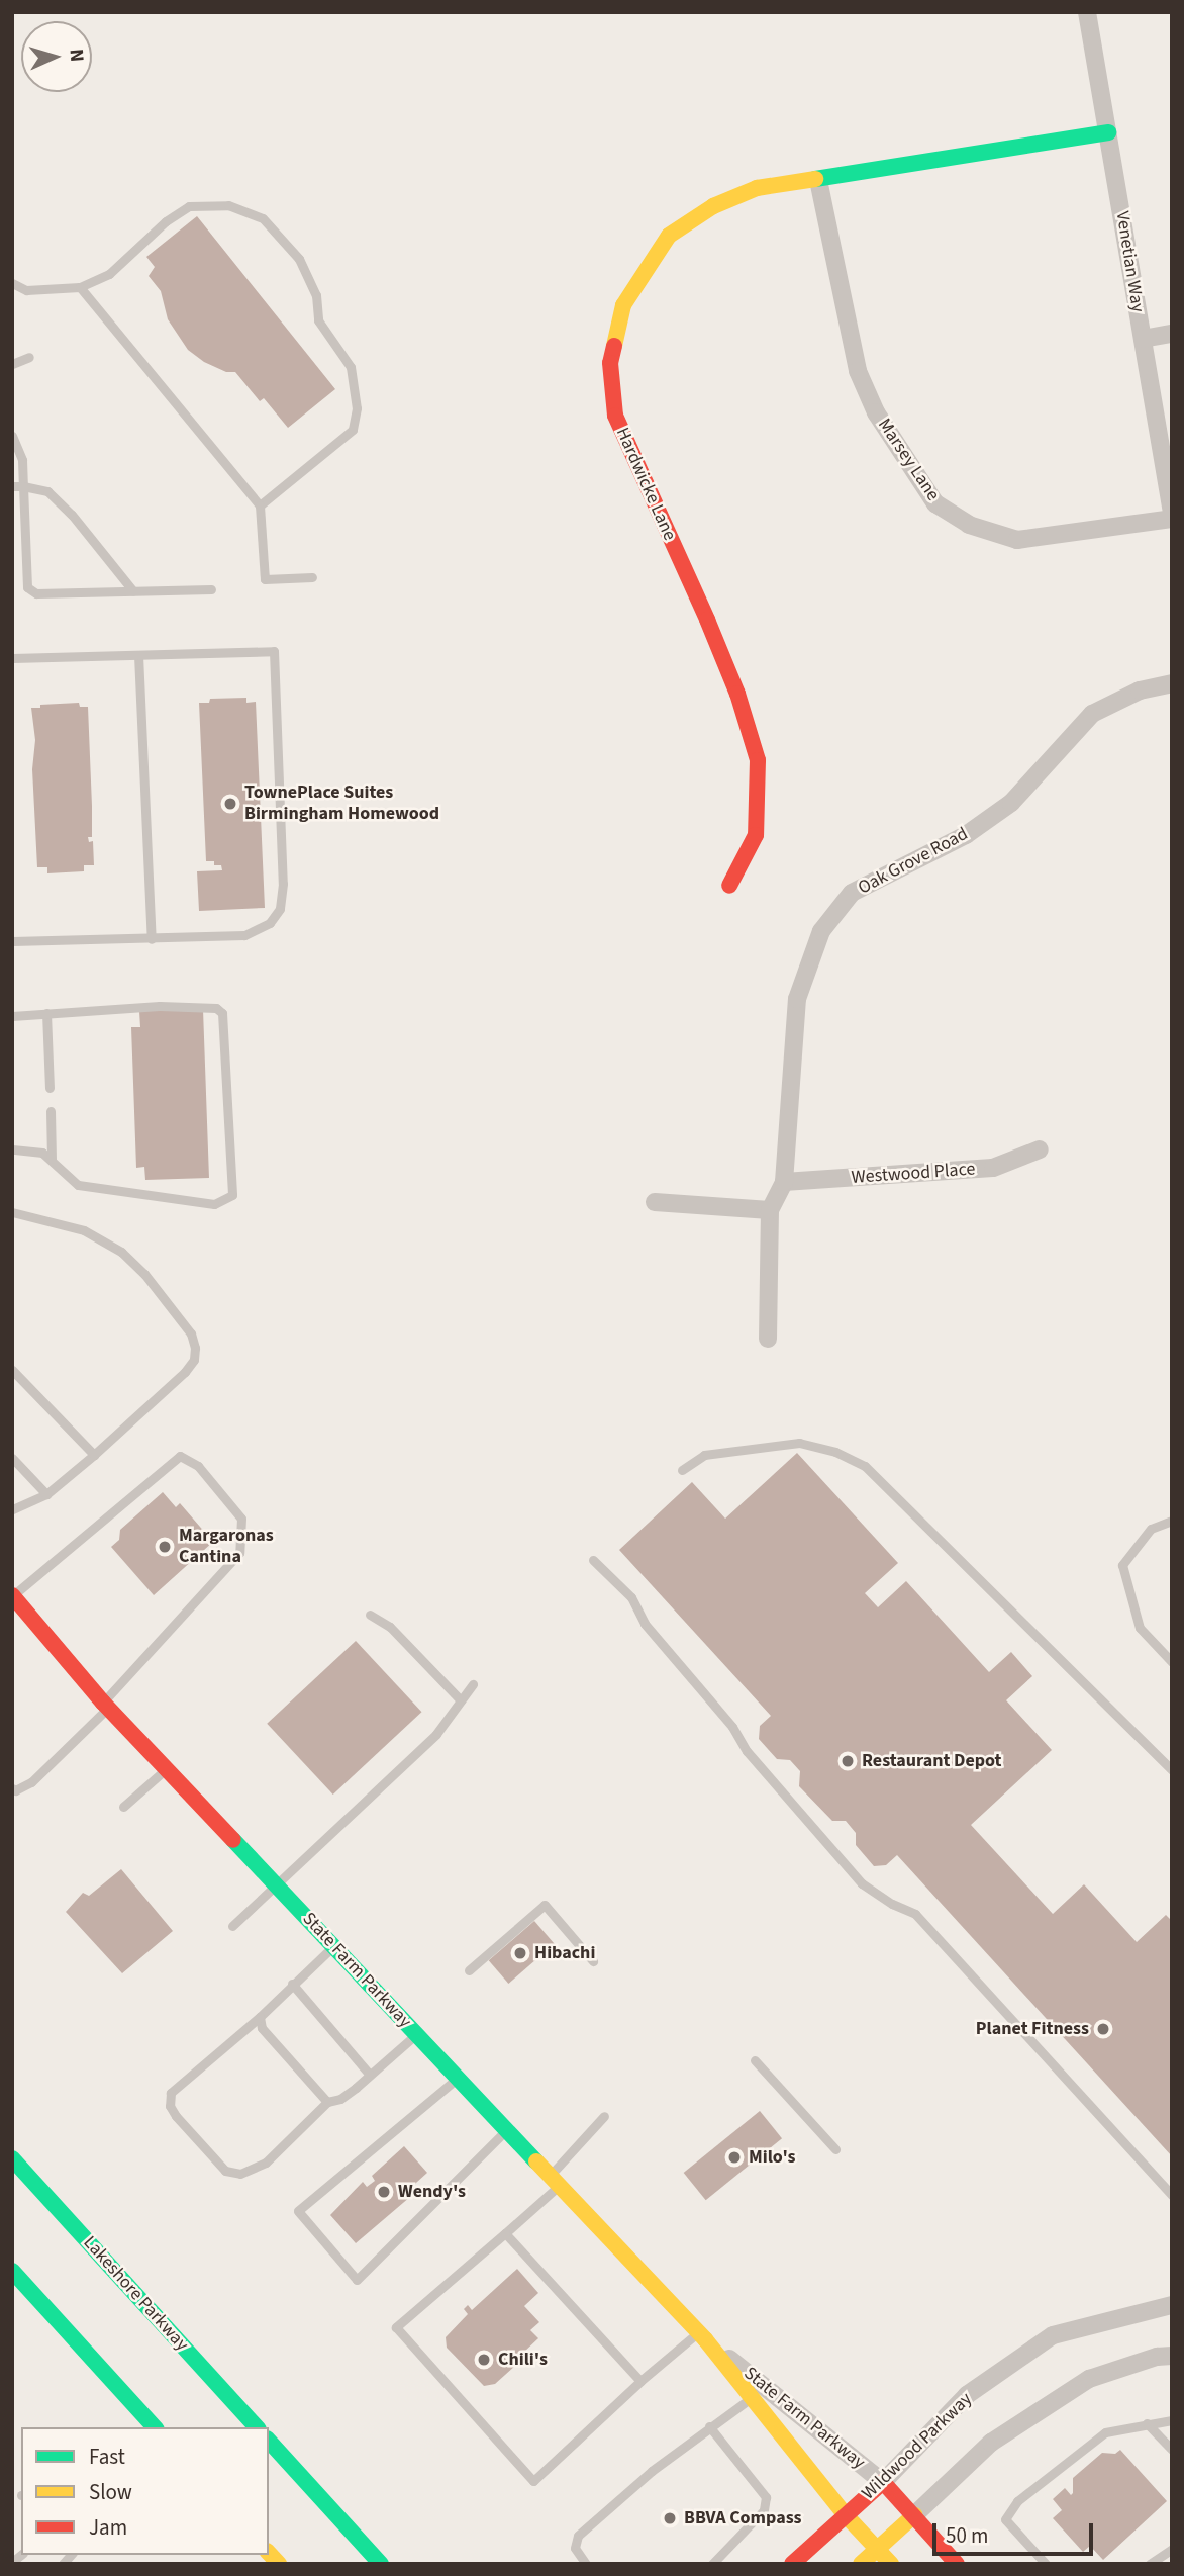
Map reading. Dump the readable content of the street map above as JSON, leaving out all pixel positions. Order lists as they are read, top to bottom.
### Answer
{
  "streets": {
    "street": [
      "Venetian Way",
      "Marsey Lane",
      "Hardwicke Lane",
      "Oak Grove Road",
      "Westwood Place",
      "State Farm Parkway",
      "Lakeshore Parkway",
      "Wildwood Parkway"
    ]
  },
  "crossings": [
    ["Venetian Way", "Hardwicke Lane"],
    ["Marsey Lane", "Hardwicke Lane"],
    ["Oak Grove Road", "Westwood Place"],
    ["State Farm Parkway", "Wildwood Parkway"]
  ],
  "places": [
    "TownePlace Suites Birmingham Homewood",
    "Margaronas Cantina",
    "Restaurant Depot",
    "Hibachi",
    "Planet Fitness",
    "Milo's",
    "Wendy's",
    "Chili's",
    "BBVA Compass"
  ],
  "legend": ["Fast", "Slow", "Jam"],
  "scale_bar": "50 m",
  "north": "right"
}
